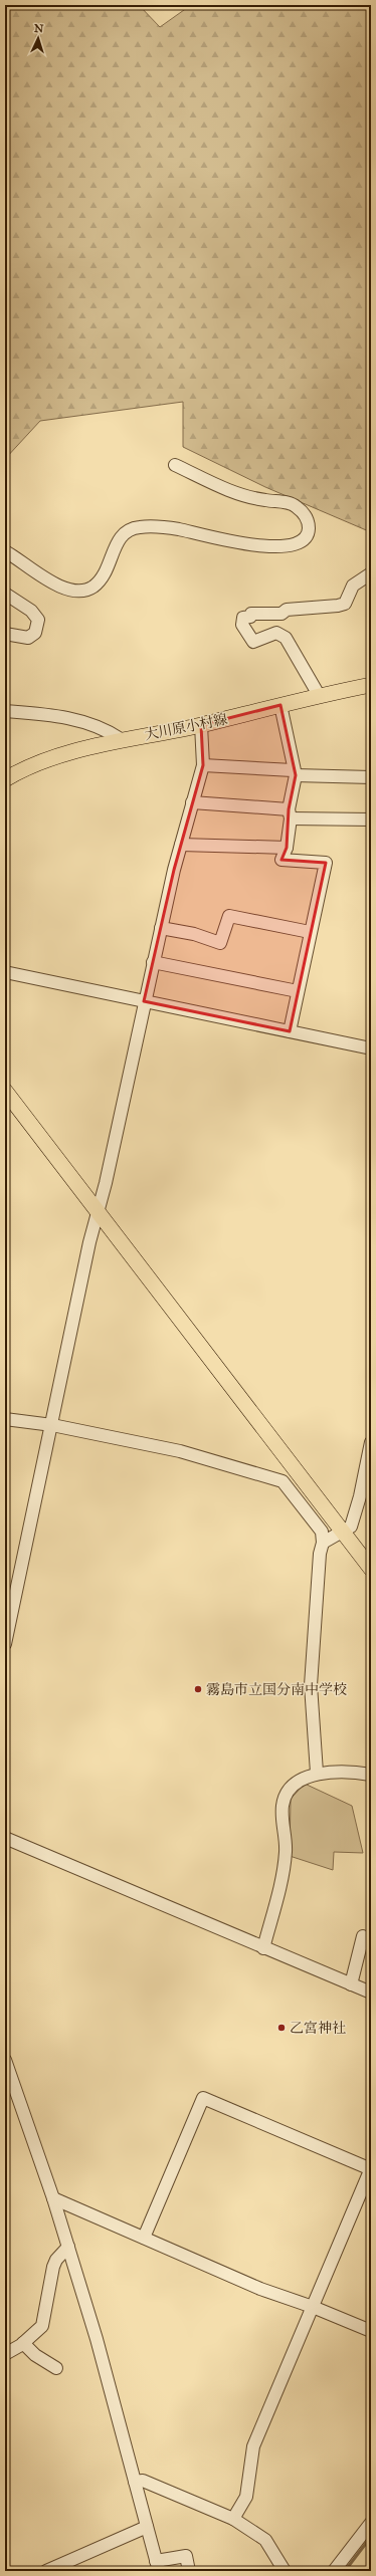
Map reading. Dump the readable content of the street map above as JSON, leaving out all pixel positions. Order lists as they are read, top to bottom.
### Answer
{
  "streets": {
    "main road": ["大川原小村線"]
  },
  "places": ["霧島市立国分南中学校", "乙宮神社"],
  "north": "top"
}
